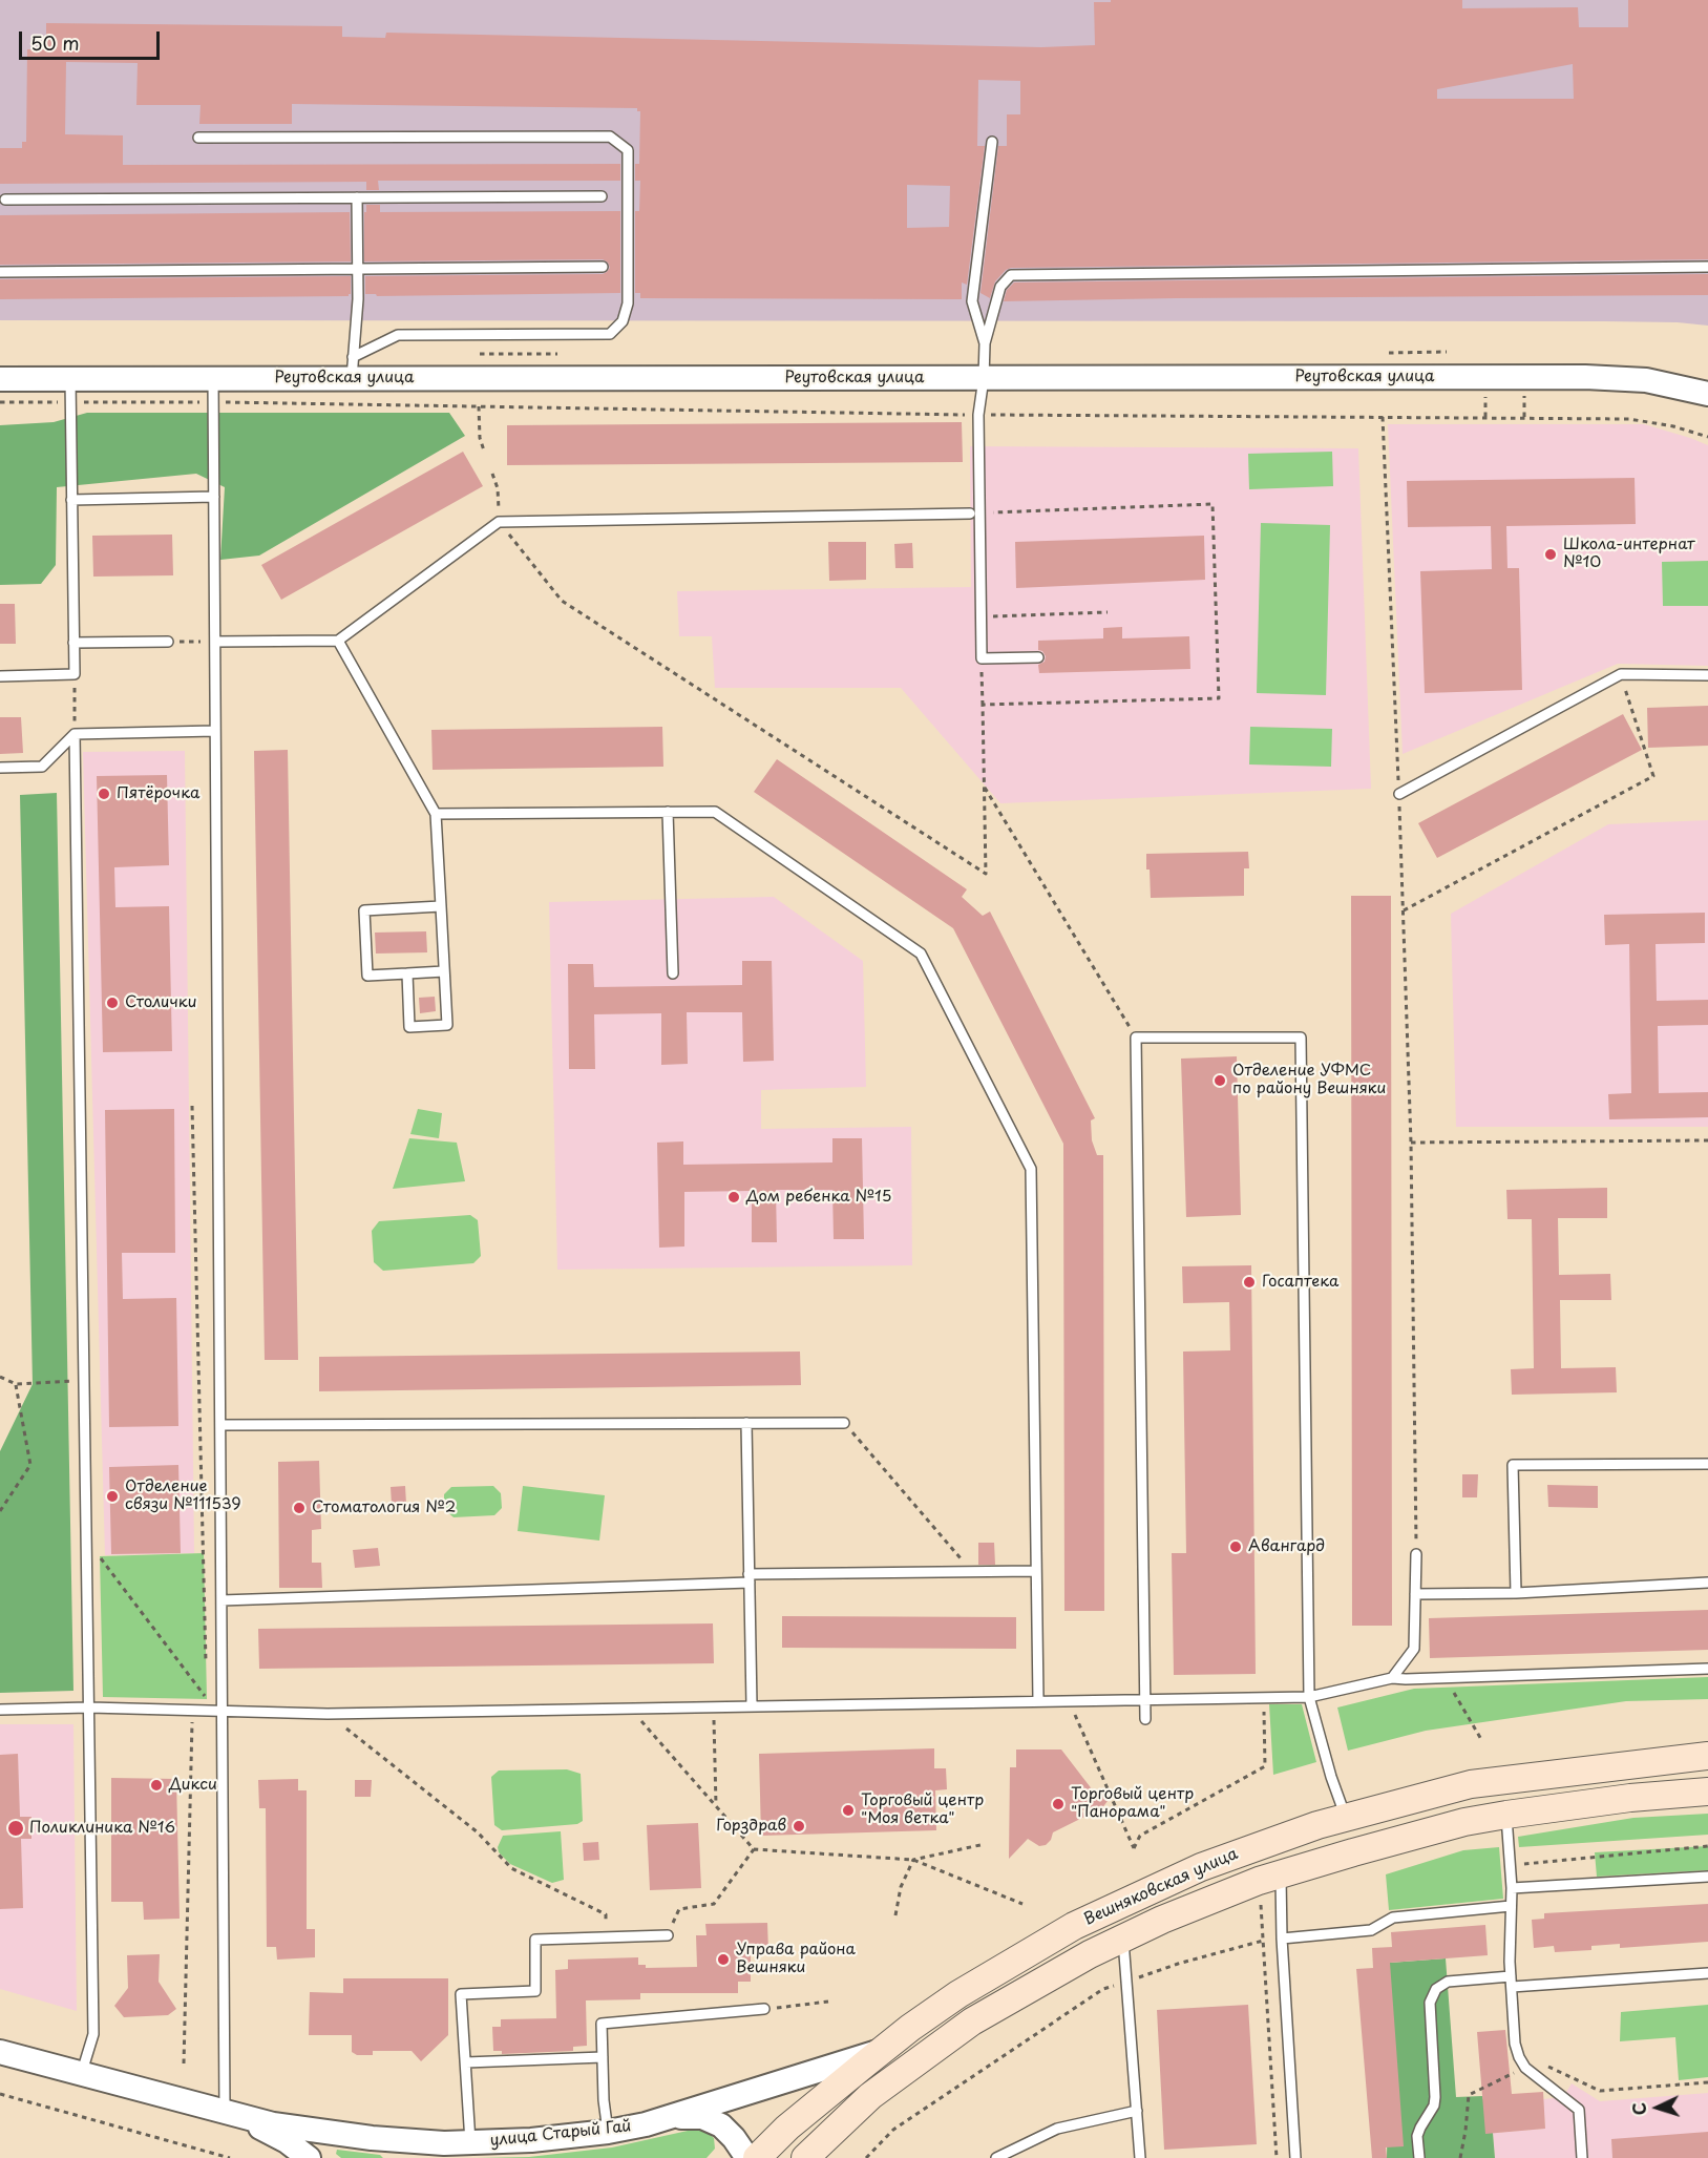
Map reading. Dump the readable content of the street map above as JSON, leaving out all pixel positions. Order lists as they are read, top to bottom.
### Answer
{
  "streets": {
    "main road": ["Вешняковская улица"],
    "street": ["Реутовская улица", "улица Старый Гай"]
  },
  "crossings": [
    ["Вешняковская улица", "улица Старый Гай"]
  ],
  "places": [
    "Школа-интернат №10",
    "Пятёрочка",
    "Столички",
    "Отделение УФМС по району Вешняки",
    "Дом ребенка №15",
    "Госаптека",
    "Отделение связи №111539",
    "Стоматология №2",
    "Авангард",
    "Дикси",
    "Торговый центр \"Панорама\"",
    "Торговый центр \"Моя ветка\"",
    "Горздрав",
    "Поликлиника №16",
    "Управа района Вешняки"
  ],
  "scale_bar": "50 m",
  "north": "left"
}
